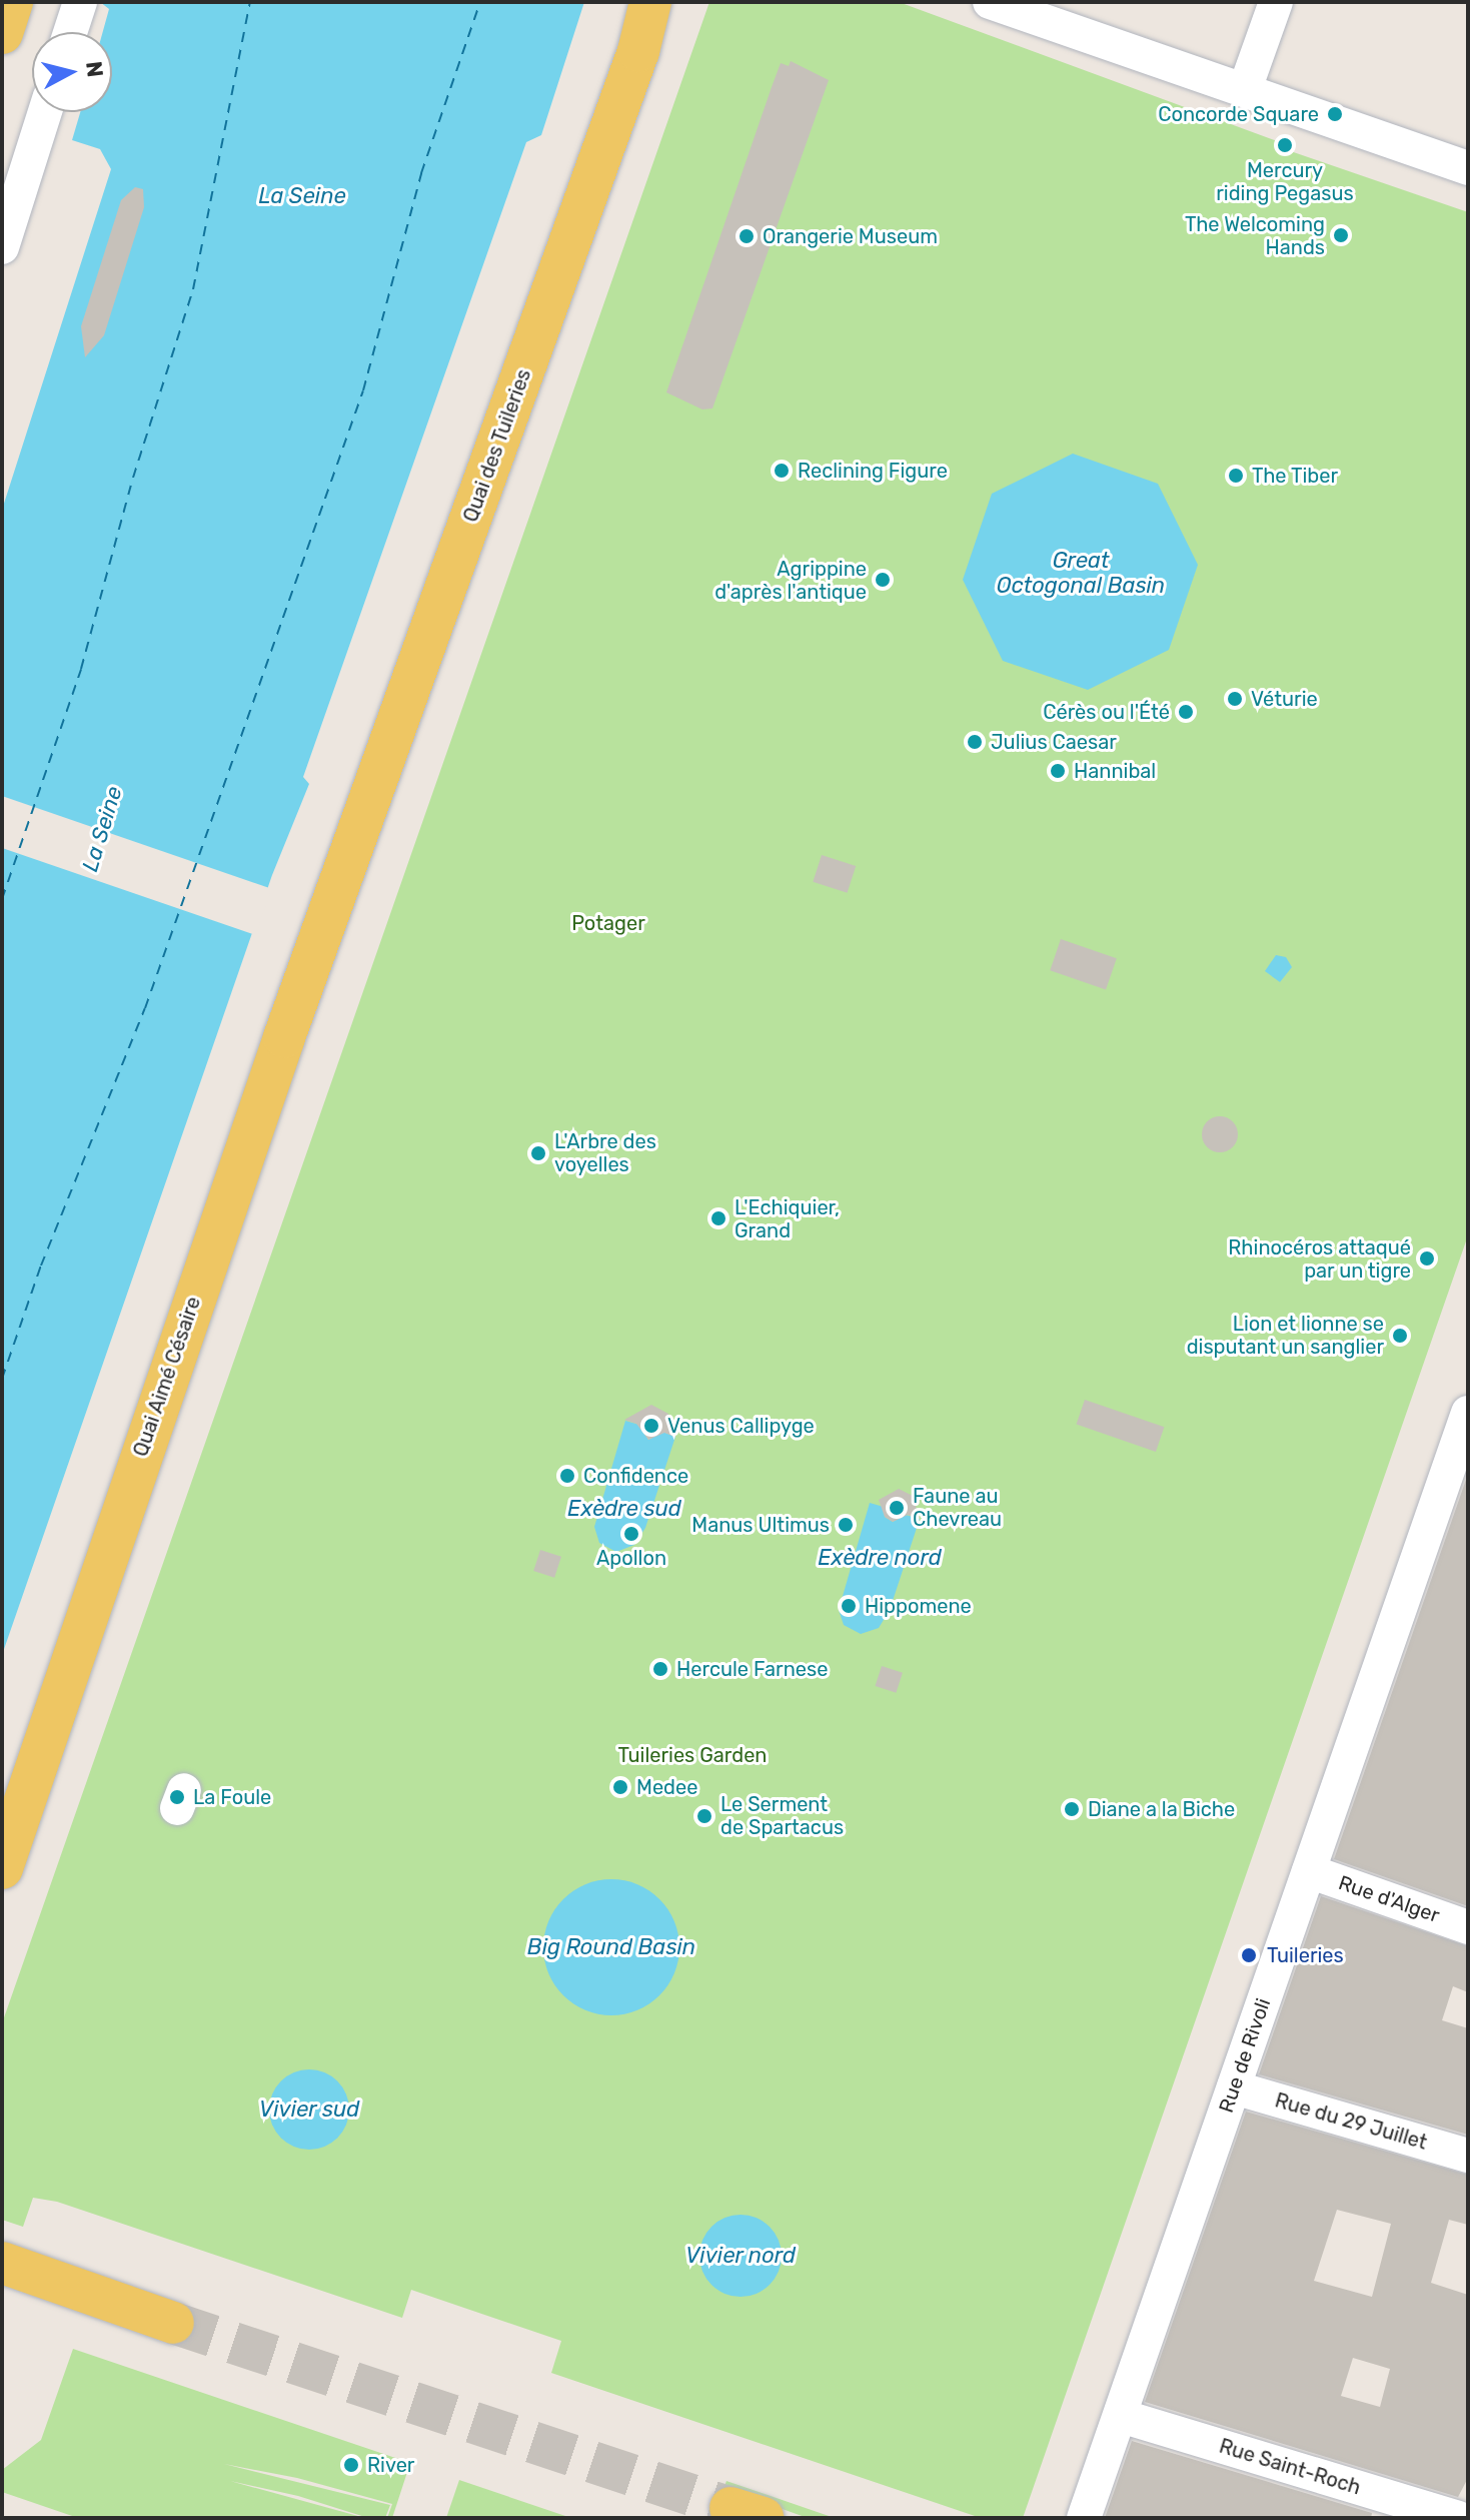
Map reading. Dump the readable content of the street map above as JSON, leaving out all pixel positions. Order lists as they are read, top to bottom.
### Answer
{
  "streets": {
    "main road": ["Quai des Tuileries", "Quai Aimé Césaire"],
    "street": [
      "Rue d'Alger",
      "Rue de Rivoli",
      "Rue du 29 Juillet",
      "Rue Saint-Roch"
    ]
  },
  "crossings": [
    ["Quai des Tuileries", "Quai Aimé Césaire"],
    ["Rue d'Alger", "Rue de Rivoli"],
    ["Rue de Rivoli", "Rue du 29 Juillet"],
    ["Rue de Rivoli", "Rue Saint-Roch"]
  ],
  "water": [
    "La Seine",
    "Great Octogonal Basin",
    "Exèdre sud",
    "Exèdre nord",
    "Big Round Basin",
    "Vivier sud",
    "Vivier nord"
  ],
  "parks": ["Potager", "Tuileries Garden"],
  "places": [
    "Concorde Square",
    "Mercury riding Pegasus",
    "The Welcoming Hands",
    "Orangerie Museum",
    "Reclining Figure",
    "The Tiber",
    "Agrippine d'après l'antique",
    "Véturie",
    "Cérès ou l'Été",
    "Julius Caesar",
    "Hannibal",
    "L'Arbre des voyelles",
    "L'Echiquier, Grand",
    "Rhinocéros attaqué par un tigre",
    "Lion et lionne se disputant un sanglier",
    "Venus Callipyge",
    "Confidence",
    "Faune au Chevreau",
    "Manus Ultimus",
    "Apollon",
    "Hippomene",
    "Hercule Farnese",
    "Medee",
    "La Foule",
    "Diane a la Biche",
    "Le Serment de Spartacus",
    "Tuileries",
    "River"
  ],
  "north": "right"
}
